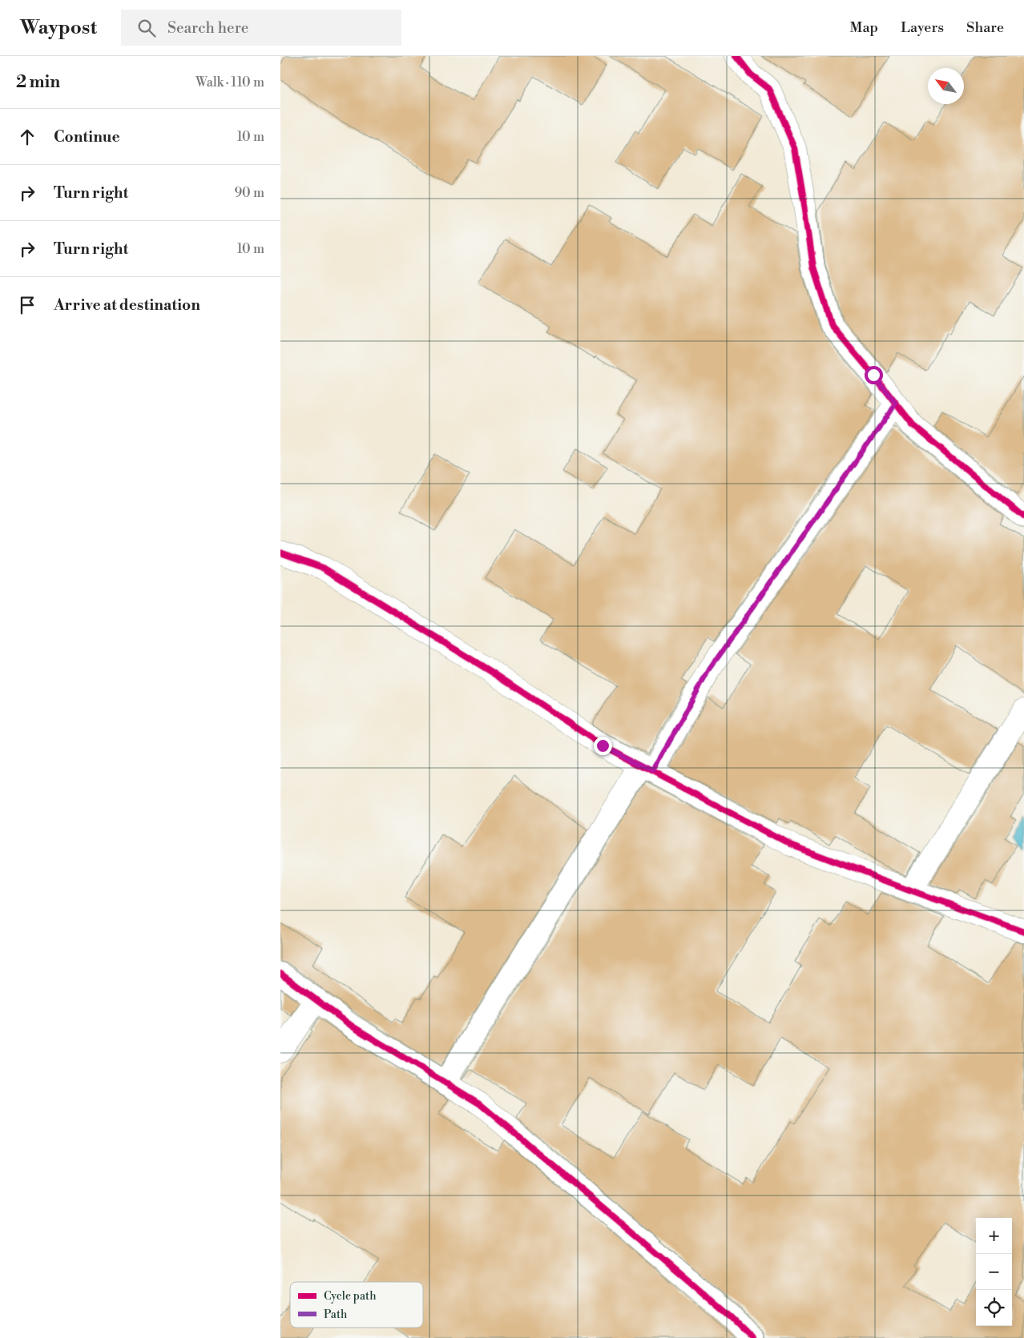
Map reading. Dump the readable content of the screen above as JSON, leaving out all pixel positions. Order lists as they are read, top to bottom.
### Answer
{
  "legend": ["Cycle path", "Path"],
  "north": "top left",
  "page": {
    "header": "Waypost",
    "search": "Search here",
    "nav": ["Map", "Layers", "Share"],
    "heading": ["2 min", "Walk · 110 m"],
    "list": [
      ["Continue", "10 m"],
      ["Turn right", "90 m"],
      ["Turn right", "10 m"],
      "Arrive at destination"
    ],
    "map_buttons": ["+", "−"]
  }
}
